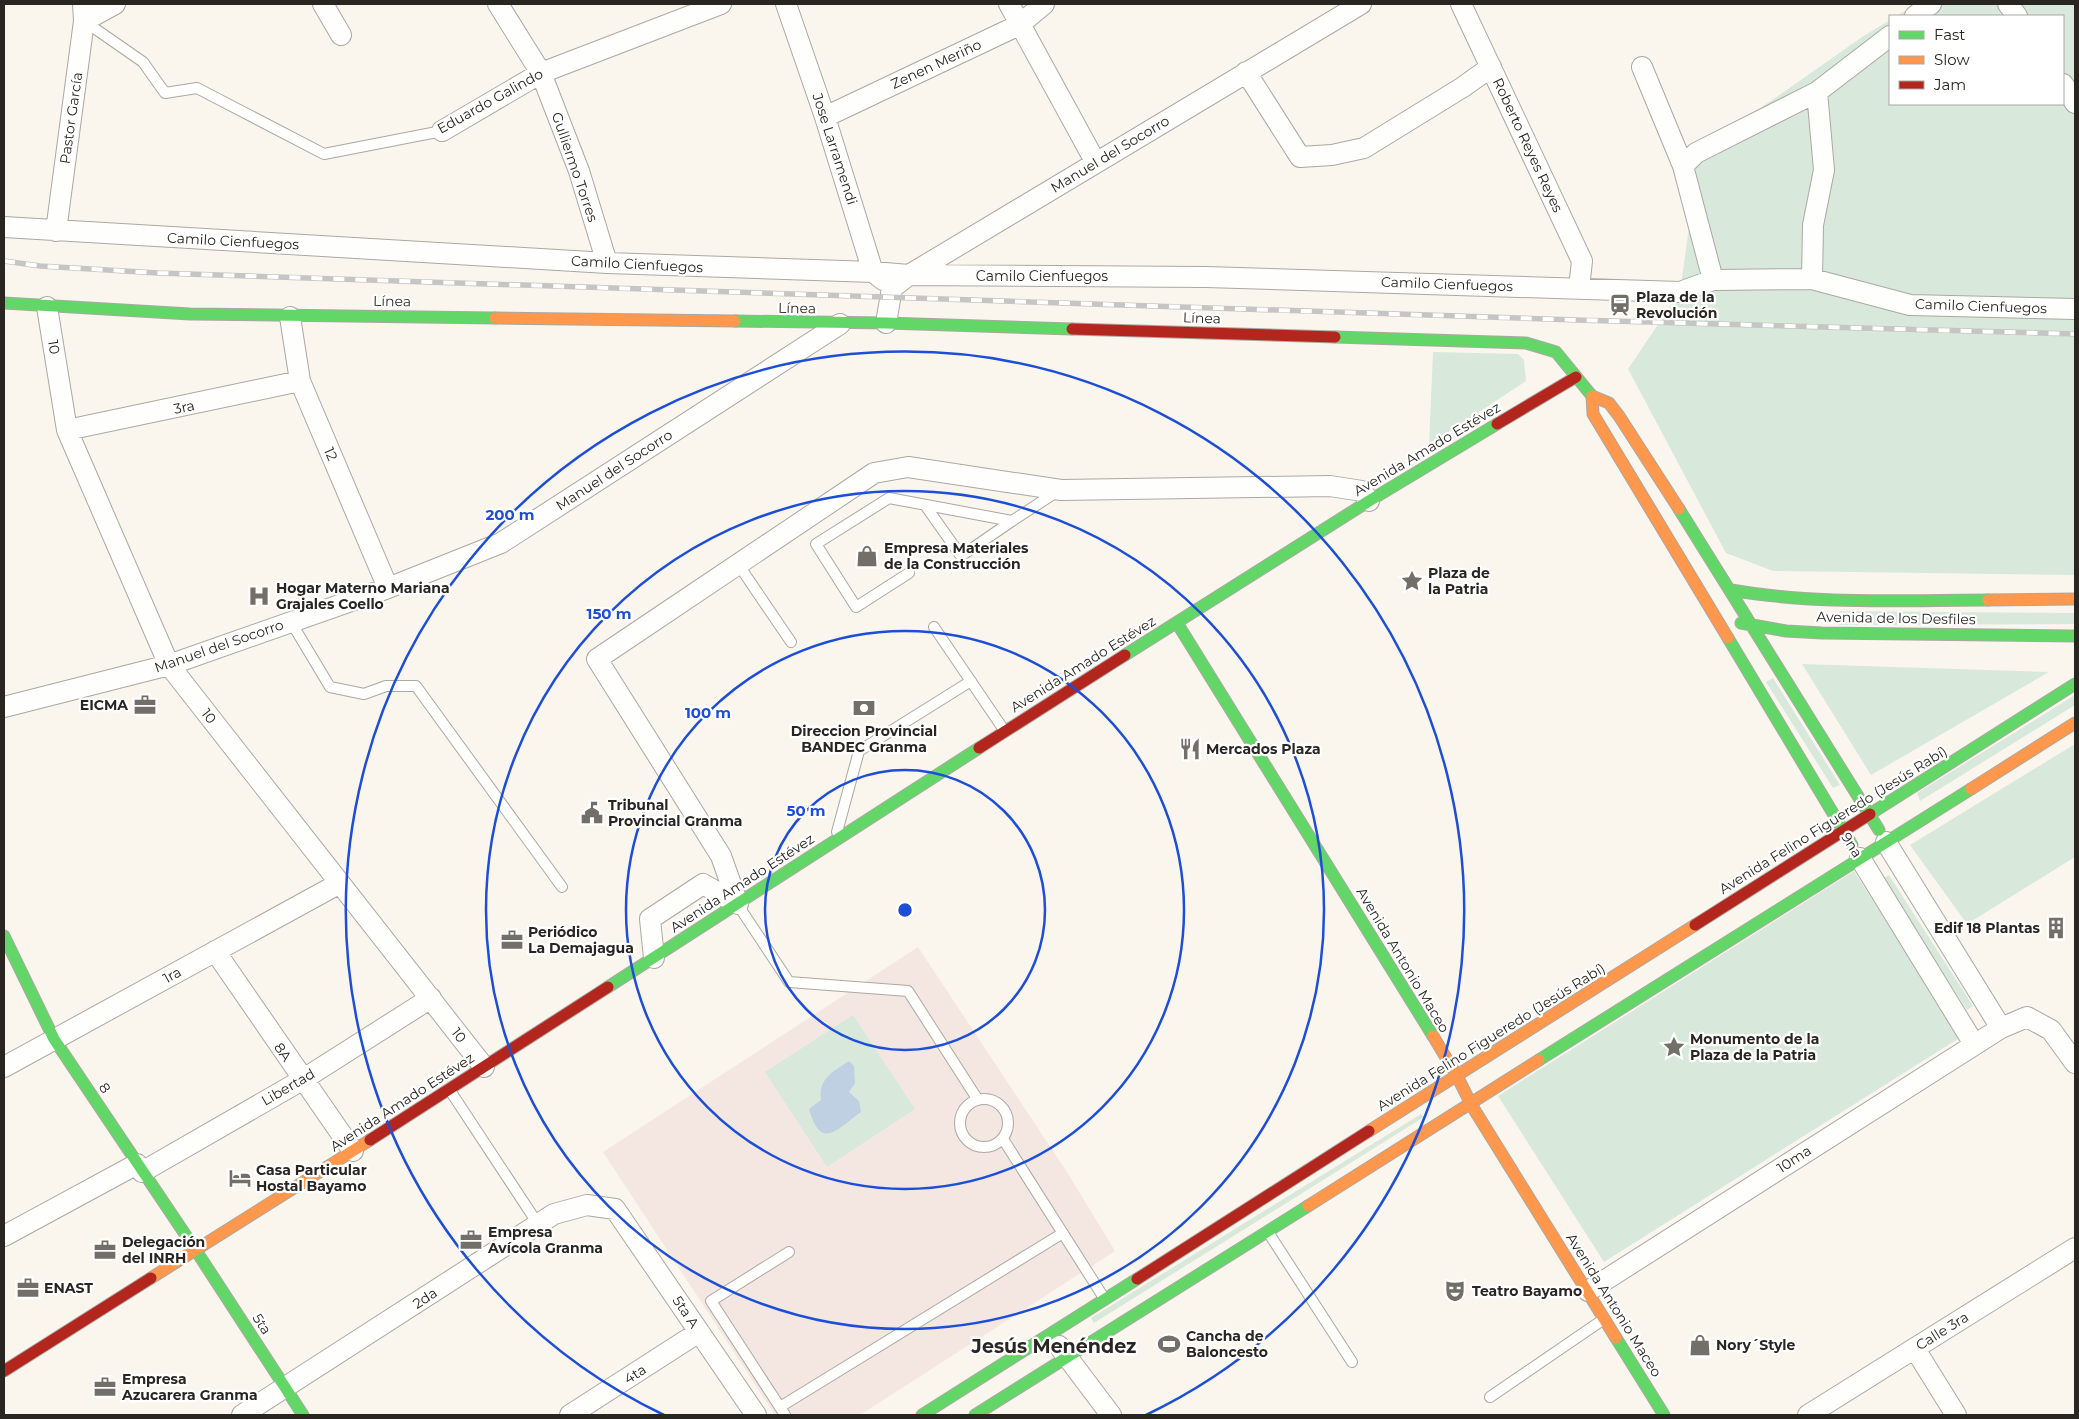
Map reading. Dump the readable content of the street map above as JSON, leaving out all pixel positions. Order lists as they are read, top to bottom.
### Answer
{
  "streets": {
    "main road": [
      "Línea",
      "Avenida Amado Estévez",
      "Avenida de los Desfiles",
      "Avenida Felino Figueredo (Jesús Rabí)",
      "9na",
      "Avenida Antonio Maceo",
      "8",
      "5ta"
    ],
    "street": [
      "Zenen Meriño",
      "Eduardo Galindo",
      "Pastor García",
      "Roberto Reyes Reyes",
      "Jose Larramendi",
      "Manuel del Socorro",
      "Gulliermo Torres",
      "Camilo Cienfuegos",
      "10",
      "3ra",
      "12",
      "1ra",
      "8A",
      "Libertad",
      "10ma",
      "2da",
      "5ta A",
      "Calle 3ra",
      "4ta"
    ]
  },
  "crossings": [
    ["Zenen Meriño", "Jose Larramendi"],
    ["Eduardo Galindo", "Pastor García"],
    ["Eduardo Galindo", "Gulliermo Torres"],
    ["Pastor García", "Camilo Cienfuegos"],
    ["Roberto Reyes Reyes", "Camilo Cienfuegos"],
    ["Jose Larramendi", "Camilo Cienfuegos"],
    ["Manuel del Socorro", "Camilo Cienfuegos"],
    ["Manuel del Socorro", "Línea"],
    ["Manuel del Socorro", "10"],
    ["Manuel del Socorro", "12"],
    ["Gulliermo Torres", "Camilo Cienfuegos"],
    ["Línea", "10"],
    ["Línea", "Avenida Amado Estévez"],
    ["Línea", "12"],
    ["Línea", "9na"],
    ["10", "3ra"],
    ["10", "Avenida Amado Estévez"],
    ["10", "1ra"],
    ["10", "Libertad"],
    ["3ra", "12"],
    ["Avenida Amado Estévez", "Avenida Antonio Maceo"],
    ["Avenida Amado Estévez", "8A"],
    ["Avenida Amado Estévez", "8"],
    ["Avenida Amado Estévez", "5ta"],
    ["Avenida de los Desfiles", "9na"],
    ["Avenida Felino Figueredo (Jesús Rabí)", "9na"],
    ["Avenida Felino Figueredo (Jesús Rabí)", "Avenida Antonio Maceo"],
    ["9na", "10ma"],
    ["Avenida Antonio Maceo", "10ma"],
    ["1ra", "8A"],
    ["1ra", "8"],
    ["8A", "Libertad"],
    ["Libertad", "8"],
    ["8", "5ta"],
    ["2da", "5ta A"],
    ["2da", "5ta"],
    ["5ta A", "4ta"]
  ],
  "districts": ["Jesús Menéndez"],
  "places": {
    "station": ["Plaza de la Revolución"],
    "shop": ["Empresa Materiales de la Construcción", "Nory´Style"],
    "place": ["Plaza de la Patria", "Monumento de la Plaza de la Patria"],
    "hospital": ["Hogar Materno Mariana Grajales Coello"],
    "office": [
      "EICMA",
      "Periódico La Demajagua",
      "Empresa Avícola Granma",
      "Delegación del INRH",
      "ENAST",
      "Empresa Azucarera Granma"
    ],
    "bank": ["Direccion Provincial BANDEC Granma"],
    "restaurant": ["Mercados Plaza"],
    "public building": ["Tribunal Provincial Granma"],
    "building": ["Edif 18 Plantas"],
    "hotel": ["Casa Particular Hostal Bayamo"],
    "theatre": ["Teatro Bayamo"],
    "sports": ["Cancha de Baloncesto"]
  },
  "legend": ["Fast", "Slow", "Jam"],
  "rings": [
    "200 m",
    "150 m",
    "100 m",
    "50 m"
  ]
}
